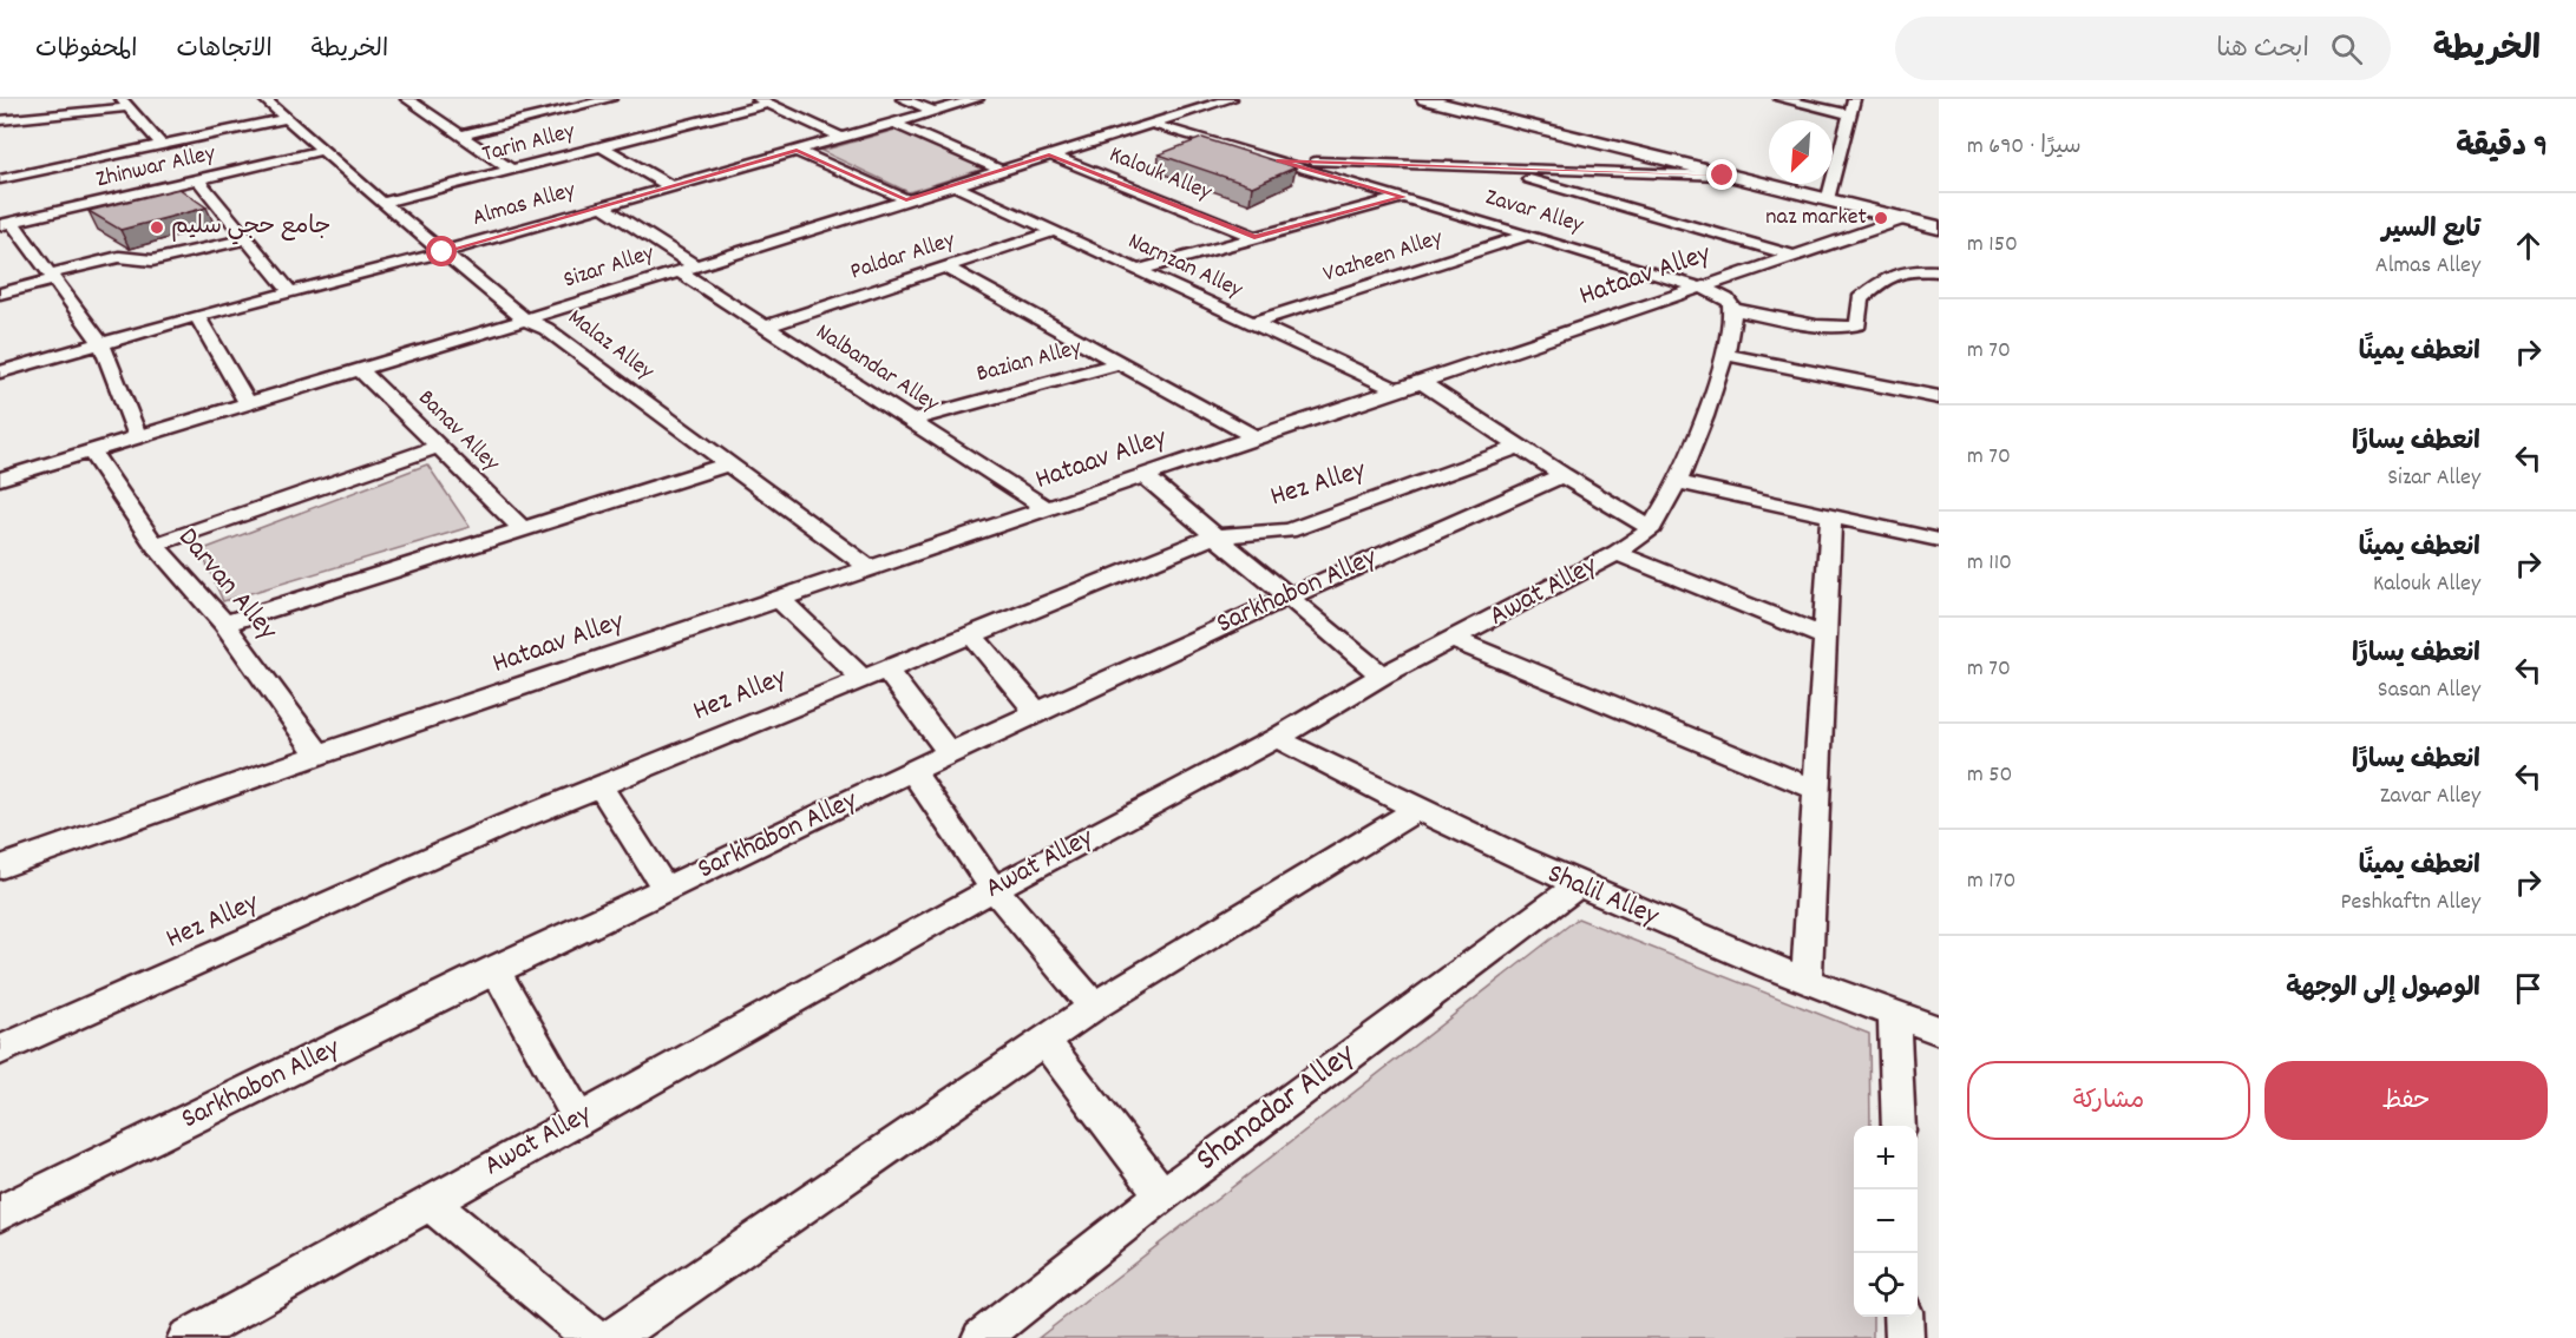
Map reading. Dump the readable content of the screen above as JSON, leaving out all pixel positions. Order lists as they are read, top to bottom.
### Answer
{
  "streets": {
    "street": [
      "Tarin Alley",
      "Zhinwar Alley",
      "Kalouk Alley",
      "Almas Alley",
      "Zavar Alley",
      "Paldar Alley",
      "Vazheen Alley",
      "Narnzan Alley",
      "Sizar Alley",
      "Hataav Alley",
      "Malaz Alley",
      "Bazian Alley",
      "Nalbandar Alley",
      "Banav Alley",
      "Hez Alley",
      "Darvan Alley",
      "Sarkhabon Alley",
      "Awat Alley",
      "Shalil Alley",
      "Shanadar Alley"
    ]
  },
  "crossings": [
    ["Tarin Alley", "Malaz Alley"],
    ["Zhinwar Alley", "Malaz Alley"],
    ["Kalouk Alley", "Sizar Alley"],
    ["Almas Alley", "Malaz Alley"],
    ["Almas Alley", "Nalbandar Alley"],
    ["Zavar Alley", "Vazheen Alley"],
    ["Zavar Alley", "Sizar Alley"],
    ["Zavar Alley", "Hataav Alley"],
    ["Paldar Alley", "Narnzan Alley"],
    ["Paldar Alley", "Nalbandar Alley"],
    ["Vazheen Alley", "Narnzan Alley"],
    ["Narnzan Alley", "Sizar Alley"],
    ["Narnzan Alley", "Hataav Alley"],
    ["Sizar Alley", "Malaz Alley"],
    ["Sizar Alley", "Nalbandar Alley"],
    ["Sizar Alley", "Banav Alley"],
    ["Sizar Alley", "Darvan Alley"],
    ["Hataav Alley", "Malaz Alley"],
    ["Hataav Alley", "Nalbandar Alley"],
    ["Hataav Alley", "Darvan Alley"],
    ["Bazian Alley", "Nalbandar Alley"],
    ["Awat Alley", "Shalil Alley"],
    ["Shalil Alley", "Shanadar Alley"]
  ],
  "places": ["naz market", "جامع حجي سليم"],
  "north": "bottom left",
  "page": {
    "header": "الخريطة",
    "search": "ابحث هنا",
    "nav": ["الخريطة", "الاتجاهات", "المحفوظات"],
    "heading": ["9 دقيقة", "سيرًا · 690 m"],
    "list": [
      ["تابع السير", "Almas Alley", "150 m"],
      ["انعطف يمينًا", "70 m"],
      ["انعطف يسارًا", "Sizar Alley", "70 m"],
      ["انعطف يمينًا", "Kalouk Alley", "110 m"],
      ["انعطف يسارًا", "Sasan Alley", "70 m"],
      ["انعطف يسارًا", "Zavar Alley", "50 m"],
      ["انعطف يمينًا", "Peshkaftn Alley", "170 m"],
      "الوصول إلى الوجهة"
    ],
    "buttons": ["حفظ", "مشاركة"],
    "map_buttons": ["+", "−"]
  }
}
